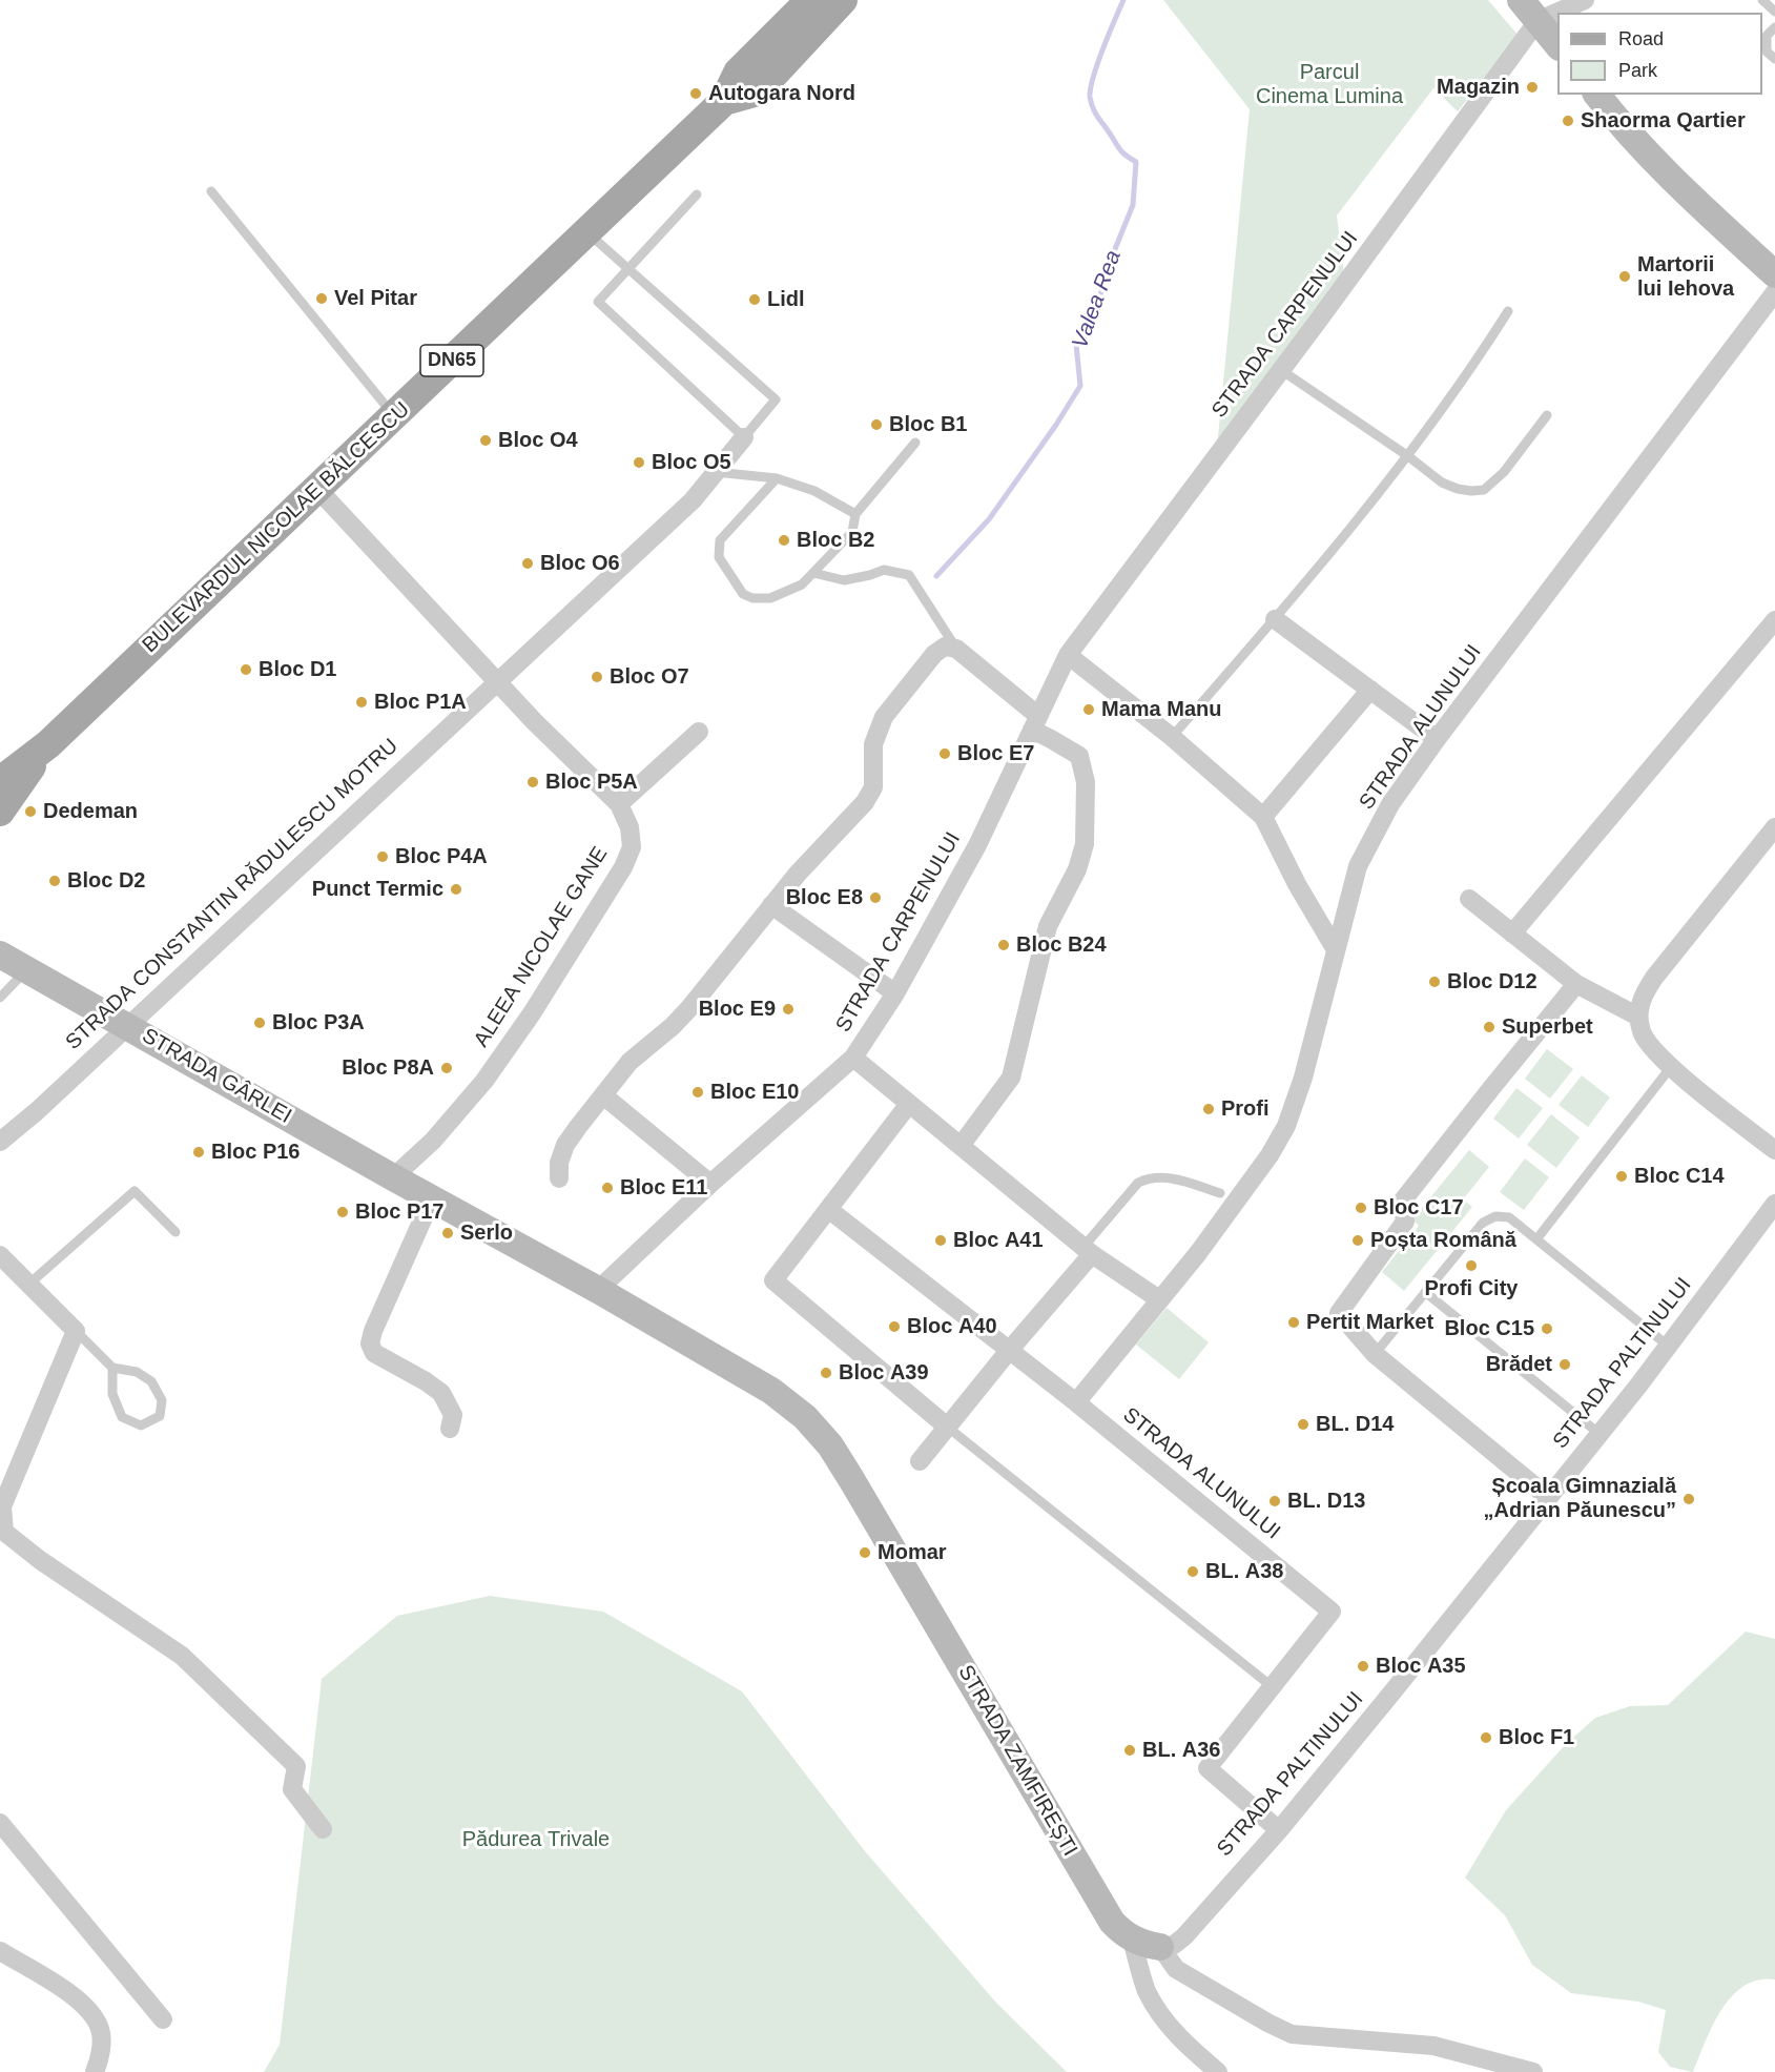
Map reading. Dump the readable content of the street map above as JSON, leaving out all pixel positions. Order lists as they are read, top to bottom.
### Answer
{
  "streets": {
    "main road": ["DN65", "BULEVARDUL NICOLAE BĂLCESCU"],
    "street": [
      "STRADA CARPENULUI",
      "STRADA ALUNULUI",
      "STRADA CONSTANTIN RĂDULESCU MOTRU",
      "ALEEA NICOLAE GANE",
      "STRADA GÂRLEI",
      "STRADA PALTINULUI",
      "STRADA ZAMFIREȘTI"
    ]
  },
  "crossings": [
    ["STRADA CARPENULUI", "STRADA GÂRLEI"],
    ["STRADA CARPENULUI", "STRADA ZAMFIREȘTI"],
    ["STRADA ALUNULUI", "STRADA PALTINULUI"],
    ["STRADA CONSTANTIN RĂDULESCU MOTRU", "ALEEA NICOLAE GANE"],
    ["STRADA CONSTANTIN RĂDULESCU MOTRU", "STRADA GÂRLEI"],
    ["ALEEA NICOLAE GANE", "STRADA GÂRLEI"],
    ["STRADA GÂRLEI", "STRADA ZAMFIREȘTI"],
    ["STRADA PALTINULUI", "STRADA ZAMFIREȘTI"]
  ],
  "water": ["Valea Rea"],
  "parks": ["Parcul Cinema Lumina", "Pădurea Trivale"],
  "places": [
    "Magazin",
    "Autogara Nord",
    "Shaorma Qartier",
    "Martorii lui Iehova",
    "Vel Pitar",
    "Lidl",
    "Bloc B1",
    "Bloc O4",
    "Bloc O5",
    "Bloc B2",
    "Bloc O6",
    "Bloc D1",
    "Bloc O7",
    "Bloc P1A",
    "Mama Manu",
    "Bloc E7",
    "Bloc P5A",
    "Dedeman",
    "Bloc P4A",
    "Bloc D2",
    "Punct Termic",
    "Bloc E8",
    "Bloc B24",
    "Bloc D12",
    "Bloc E9",
    "Bloc P3A",
    "Superbet",
    "Bloc P8A",
    "Bloc E10",
    "Profi",
    "Bloc P16",
    "Bloc C14",
    "Bloc E11",
    "Bloc C17",
    "Bloc P17",
    "Serlo",
    "Bloc A41",
    "Poșta Română",
    "Profi City",
    "Pertit Market",
    "Bloc A40",
    "Bloc C15",
    "Brădet",
    "Bloc A39",
    "BL. D14",
    "Școala Gimnazială „Adrian Păunescu”",
    "BL. D13",
    "Momar",
    "BL. A38",
    "Bloc A35",
    "Bloc F1",
    "BL. A36"
  ],
  "legend": ["Road", "Park"]
}
